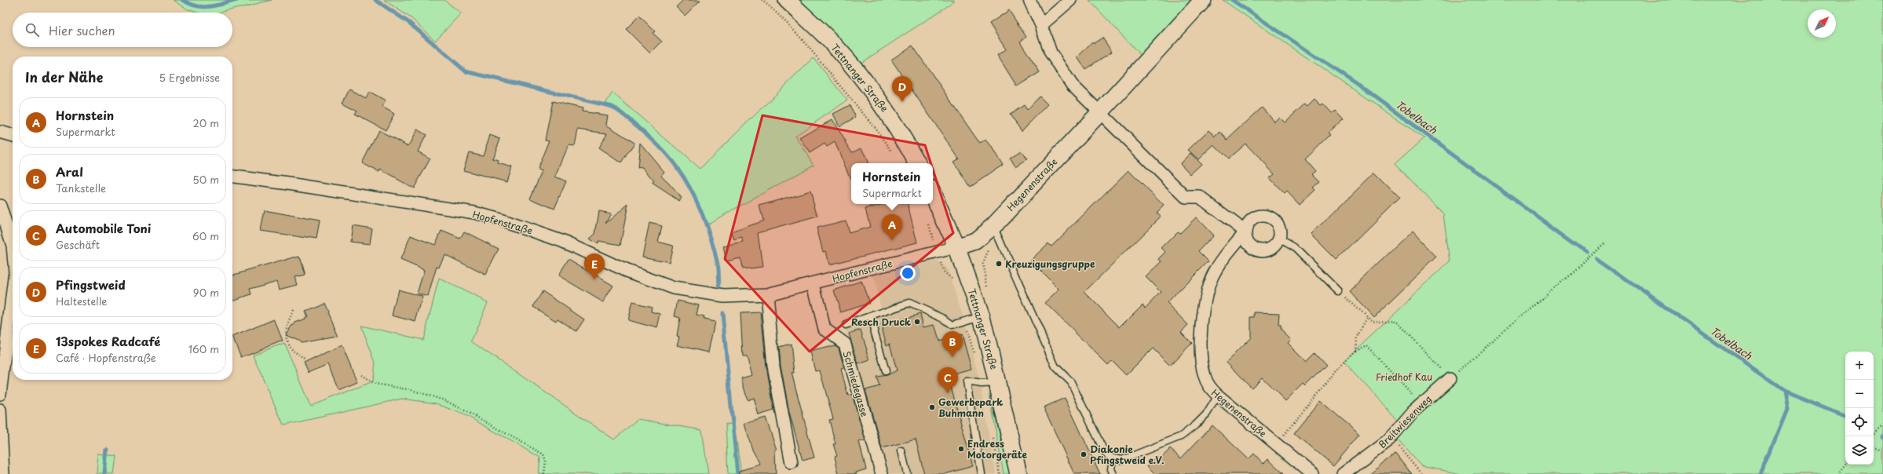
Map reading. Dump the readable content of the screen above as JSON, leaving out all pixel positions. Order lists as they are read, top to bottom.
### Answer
{
  "streets": {
    "main road": ["Tettnanger Straße", "Hegenenstraße"],
    "street": ["Hopfenstraße", "Schmiedegasse", "Breitwiesenweg"]
  },
  "crossings": [
    ["Tettnanger Straße", "Hegenenstraße"],
    ["Tettnanger Straße", "Hopfenstraße"],
    ["Hegenenstraße", "Hopfenstraße"],
    ["Hopfenstraße", "Schmiedegasse"]
  ],
  "water": ["Tobelbach"],
  "parks": ["Friedhof Kau"],
  "places": [
    "Kreuzigungsgruppe",
    "Resch Druck",
    "Gewerbepark Buhmann",
    "Endress Motorgeräte",
    "Diakonie Pfingstweid e.V."
  ],
  "north": "top right",
  "page": {
    "search": "Hier suchen",
    "heading": ["In der Nähe", "5 Ergebnisse"],
    "pins": [
      "D",
      "A",
      "E",
      "B",
      "C"
    ],
    "list": [
      {
        "mark": "A",
        "name": "Hornstein",
        "note": "Supermarkt",
        "value": "20 m"
      },
      {
        "mark": "B",
        "name": "Aral",
        "note": "Tankstelle",
        "value": "50 m"
      },
      {
        "mark": "C",
        "name": "Automobile Toni",
        "note": "Geschäft",
        "value": "60 m"
      },
      {
        "mark": "D",
        "name": "Pfingstweid",
        "note": "Haltestelle",
        "value": "90 m"
      },
      {
        "mark": "E",
        "name": "13spokes Radcafé",
        "note": "Café · Hopfenstraße",
        "value": "160 m"
      }
    ],
    "popup": ["Hornstein", "Supermarkt"],
    "map_buttons": ["+", "−"]
  }
}
